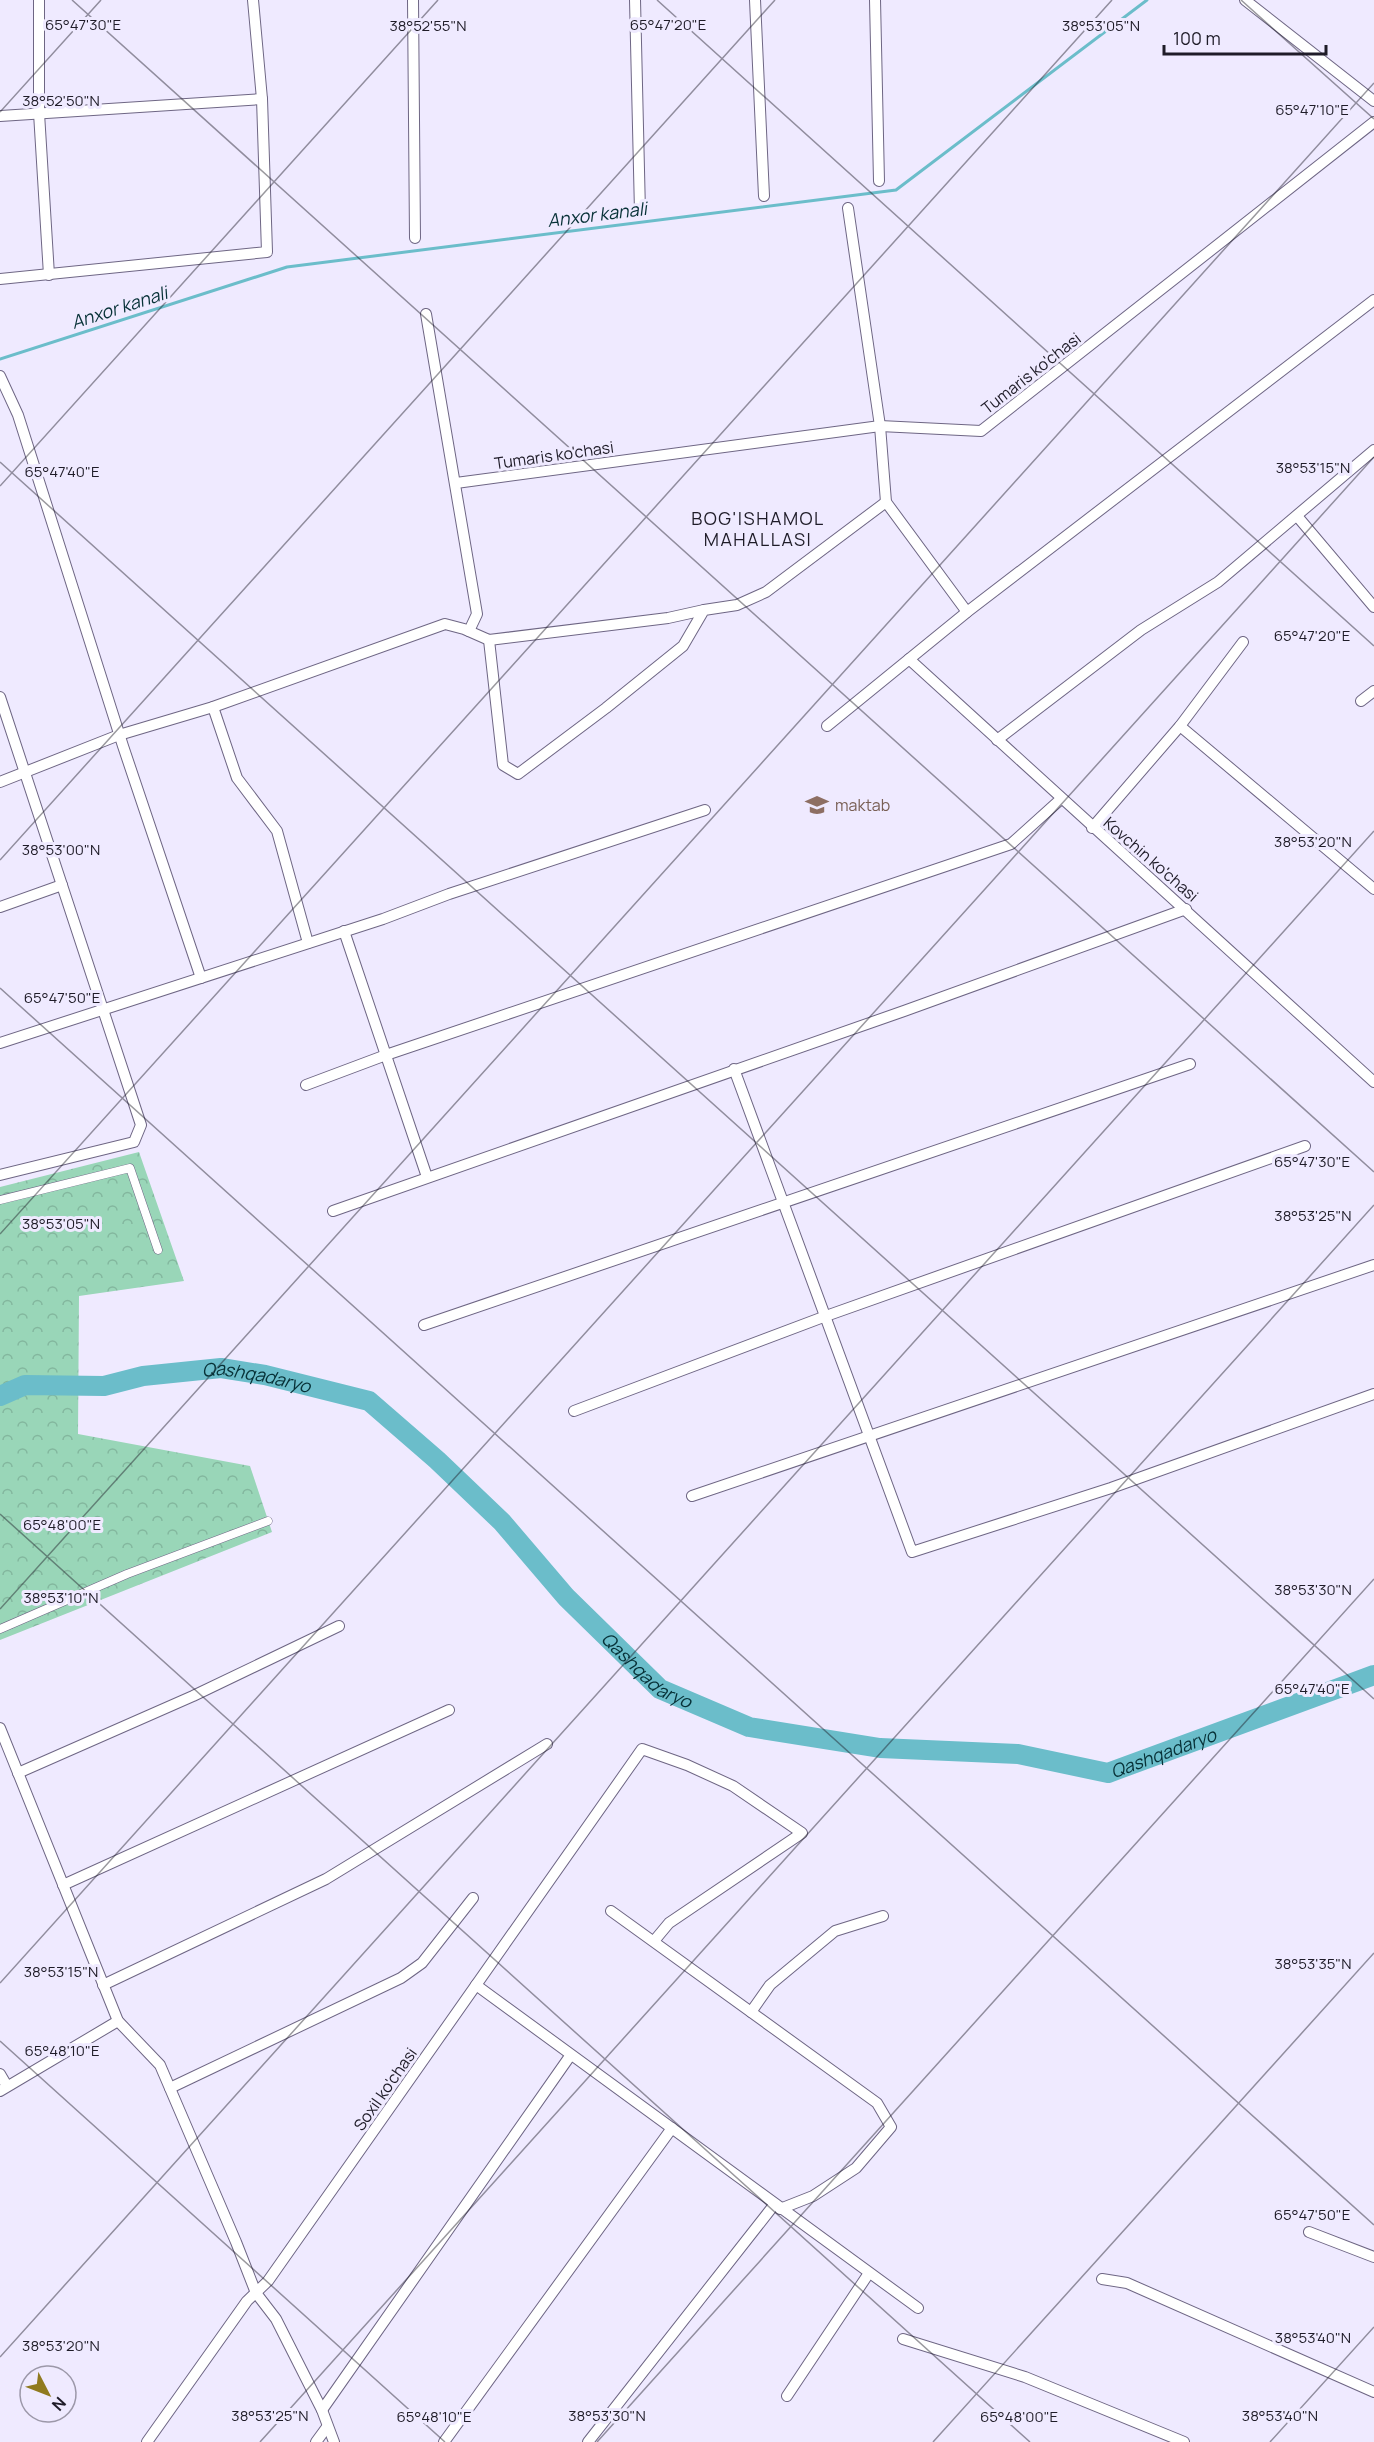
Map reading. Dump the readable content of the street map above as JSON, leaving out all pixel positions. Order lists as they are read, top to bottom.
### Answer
{
  "streets": {
    "street": ["Tumaris ko'chasi", "Kovchin ko'chasi", "Soxil ko'chasi"]
  },
  "districts": ["BOG'ISHAMOL MAHALLASI"],
  "water": ["Anxor kanali", "Qashqadaryo"],
  "places": {
    "school or university": ["maktab"]
  },
  "scale_bar": "100 m",
  "north": "bottom right",
  "coordinates": [
    "65°47'30\"E",
    "65°47'20\"E",
    "38°52'55\"N",
    "38°53'05\"N",
    "38°52'50\"N",
    "65°47'10\"E",
    "38°53'15\"N",
    "65°47'40\"E",
    "38°53'20\"N",
    "38°53'00\"N",
    "65°47'50\"E",
    "38°53'25\"N",
    "65°48'00\"E",
    "38°53'30\"N",
    "38°53'10\"N",
    "38°53'35\"N",
    "65°48'10\"E",
    "38°53'40\"N"
  ]
}
